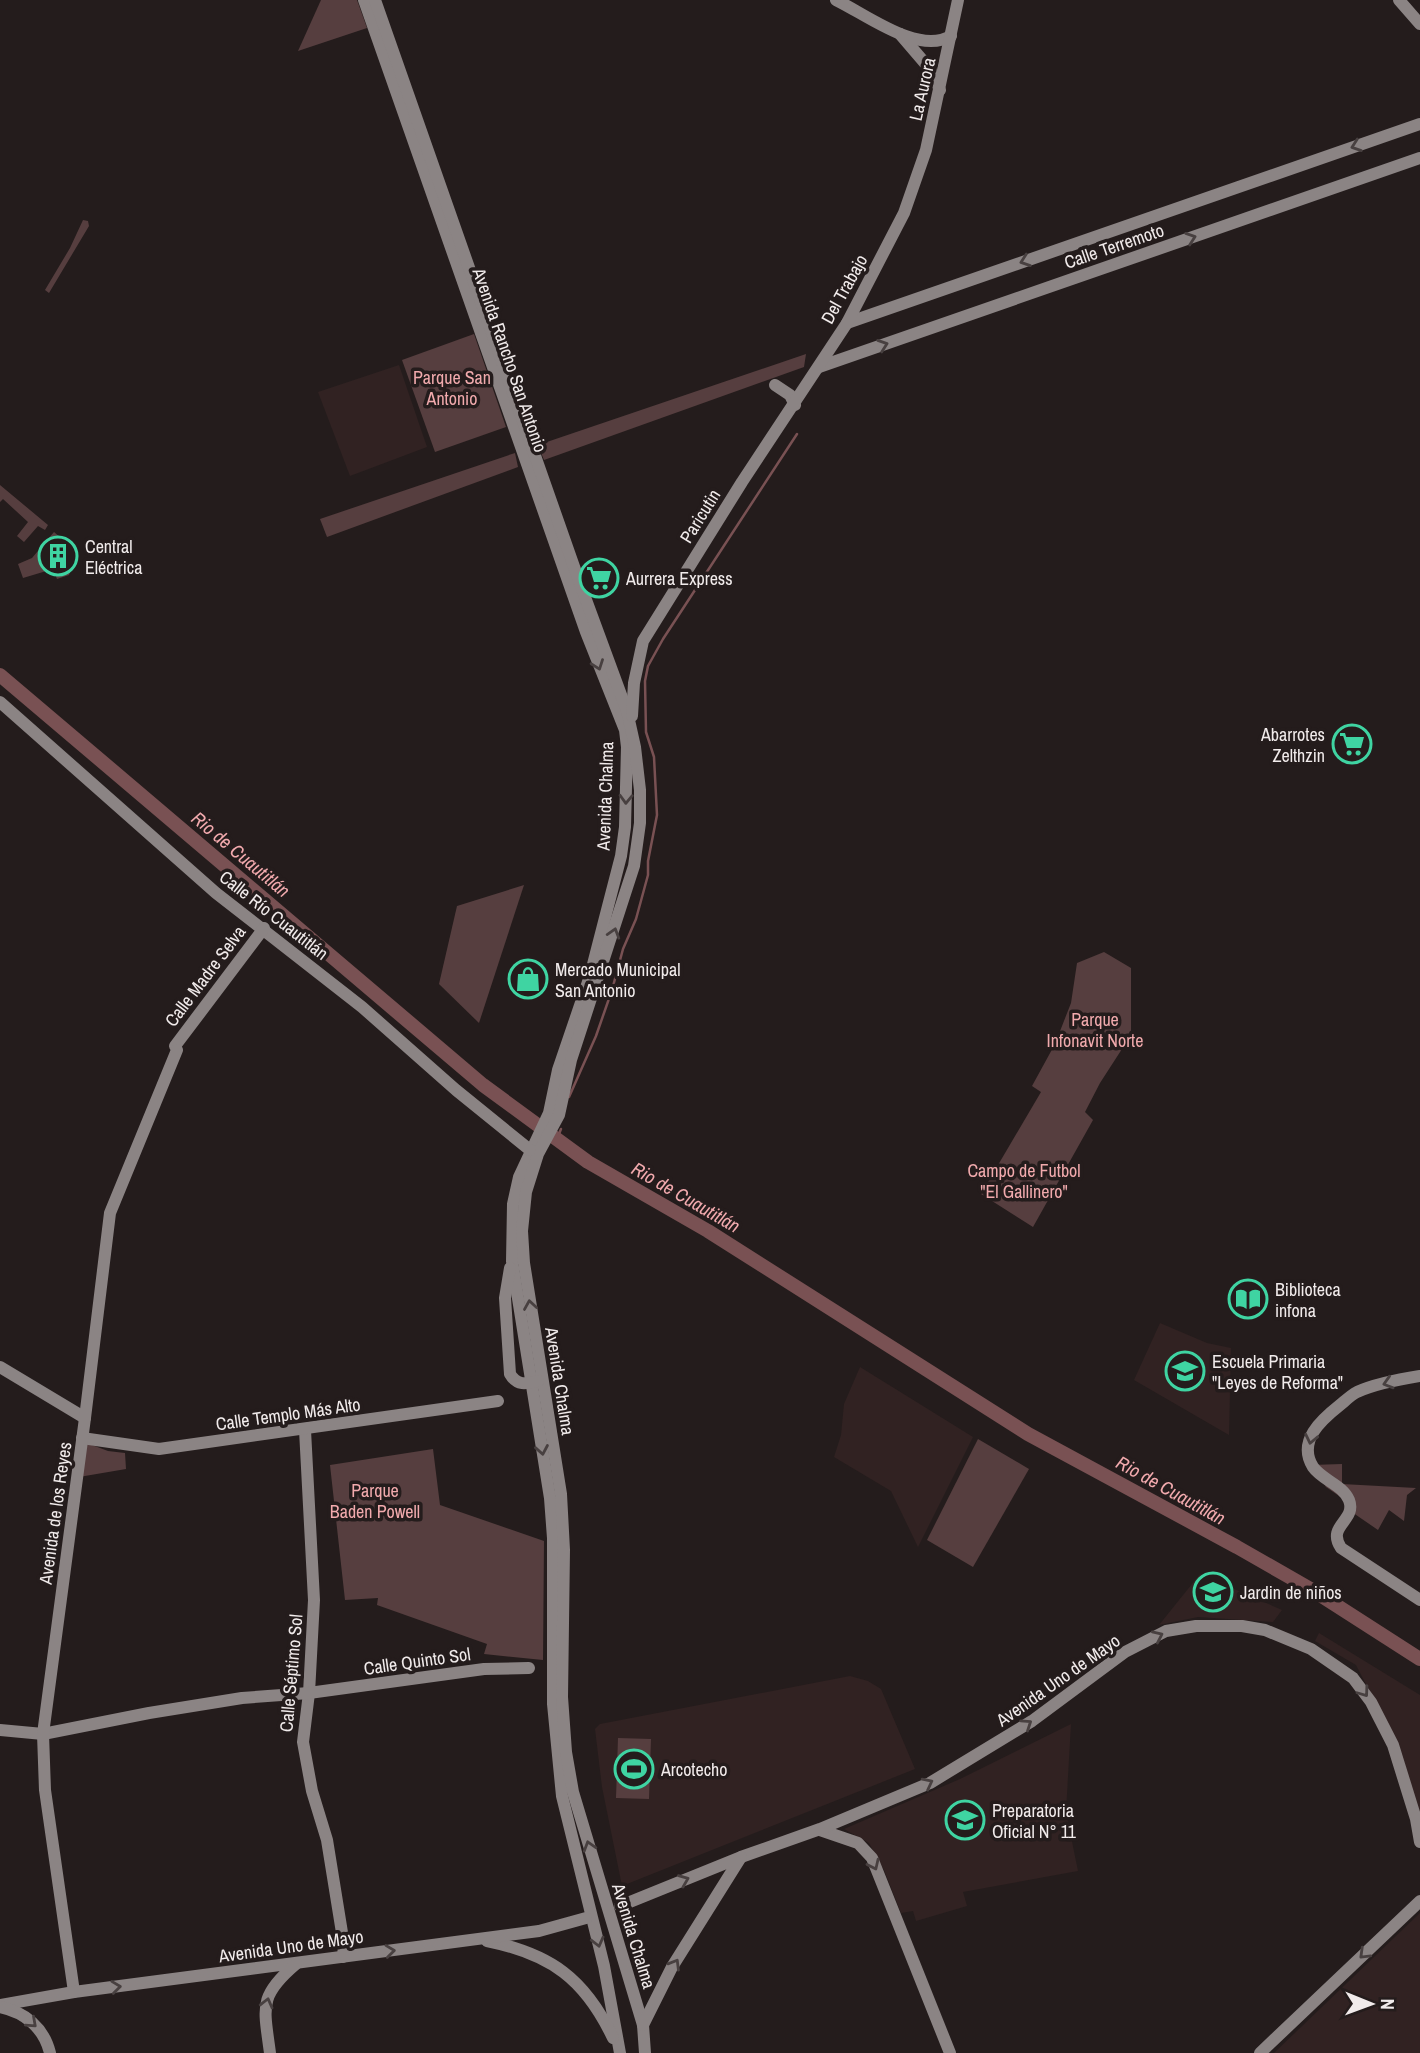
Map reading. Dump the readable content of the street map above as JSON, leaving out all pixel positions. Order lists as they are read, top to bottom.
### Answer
{
  "streets": {
    "street": [
      "La Aurora",
      "Calle Terremoto",
      "Del Trabajo",
      "Avenida Rancho San Antonio",
      "Paricutin",
      "Avenida Chalma",
      "Calle Río Cuautitlán",
      "Calle Madre Selva",
      "Calle Templo Más Alto",
      "Avenida de los Reyes",
      "Calle Quinto Sol",
      "Calle Séptimo Sol",
      "Avenida Uno de Mayo"
    ]
  },
  "crossings": [
    ["La Aurora", "Del Trabajo"],
    ["Calle Terremoto", "Del Trabajo"],
    ["Del Trabajo", "Paricutin"],
    ["Avenida Rancho San Antonio", "Paricutin"],
    ["Avenida Rancho San Antonio", "Avenida Chalma"],
    ["Paricutin", "Avenida Chalma"],
    ["Avenida Chalma", "Calle Río Cuautitlán"],
    ["Calle Río Cuautitlán", "Calle Madre Selva"],
    ["Calle Madre Selva", "Avenida de los Reyes"],
    ["Calle Templo Más Alto", "Avenida de los Reyes"],
    ["Calle Templo Más Alto", "Calle Séptimo Sol"],
    ["Avenida de los Reyes", "Calle Quinto Sol"],
    ["Avenida de los Reyes", "Avenida Uno de Mayo"],
    ["Calle Quinto Sol", "Calle Séptimo Sol"],
    ["Calle Séptimo Sol", "Avenida Uno de Mayo"]
  ],
  "one_way": ["Avenida Uno de Mayo"],
  "water": ["Rio de Cuautitlán"],
  "parks": [
    "Parque San Antonio",
    "Parque Infonavit Norte",
    "Campo de Futbol \"El Gallinero\"",
    "Parque Baden Powell"
  ],
  "places": {
    "building": ["Central Eléctrica"],
    "supermarket": ["Aurrera Express", "Abarrotes Zelthzin"],
    "shop": ["Mercado Municipal San Antonio"],
    "library": ["Biblioteca infona"],
    "school or university": ["Escuela Primaria \"Leyes de Reforma\"", "Jardin de niños", "Preparatoria Oficial N° 11"],
    "sports": ["Arcotecho"]
  },
  "north": "right"
}
